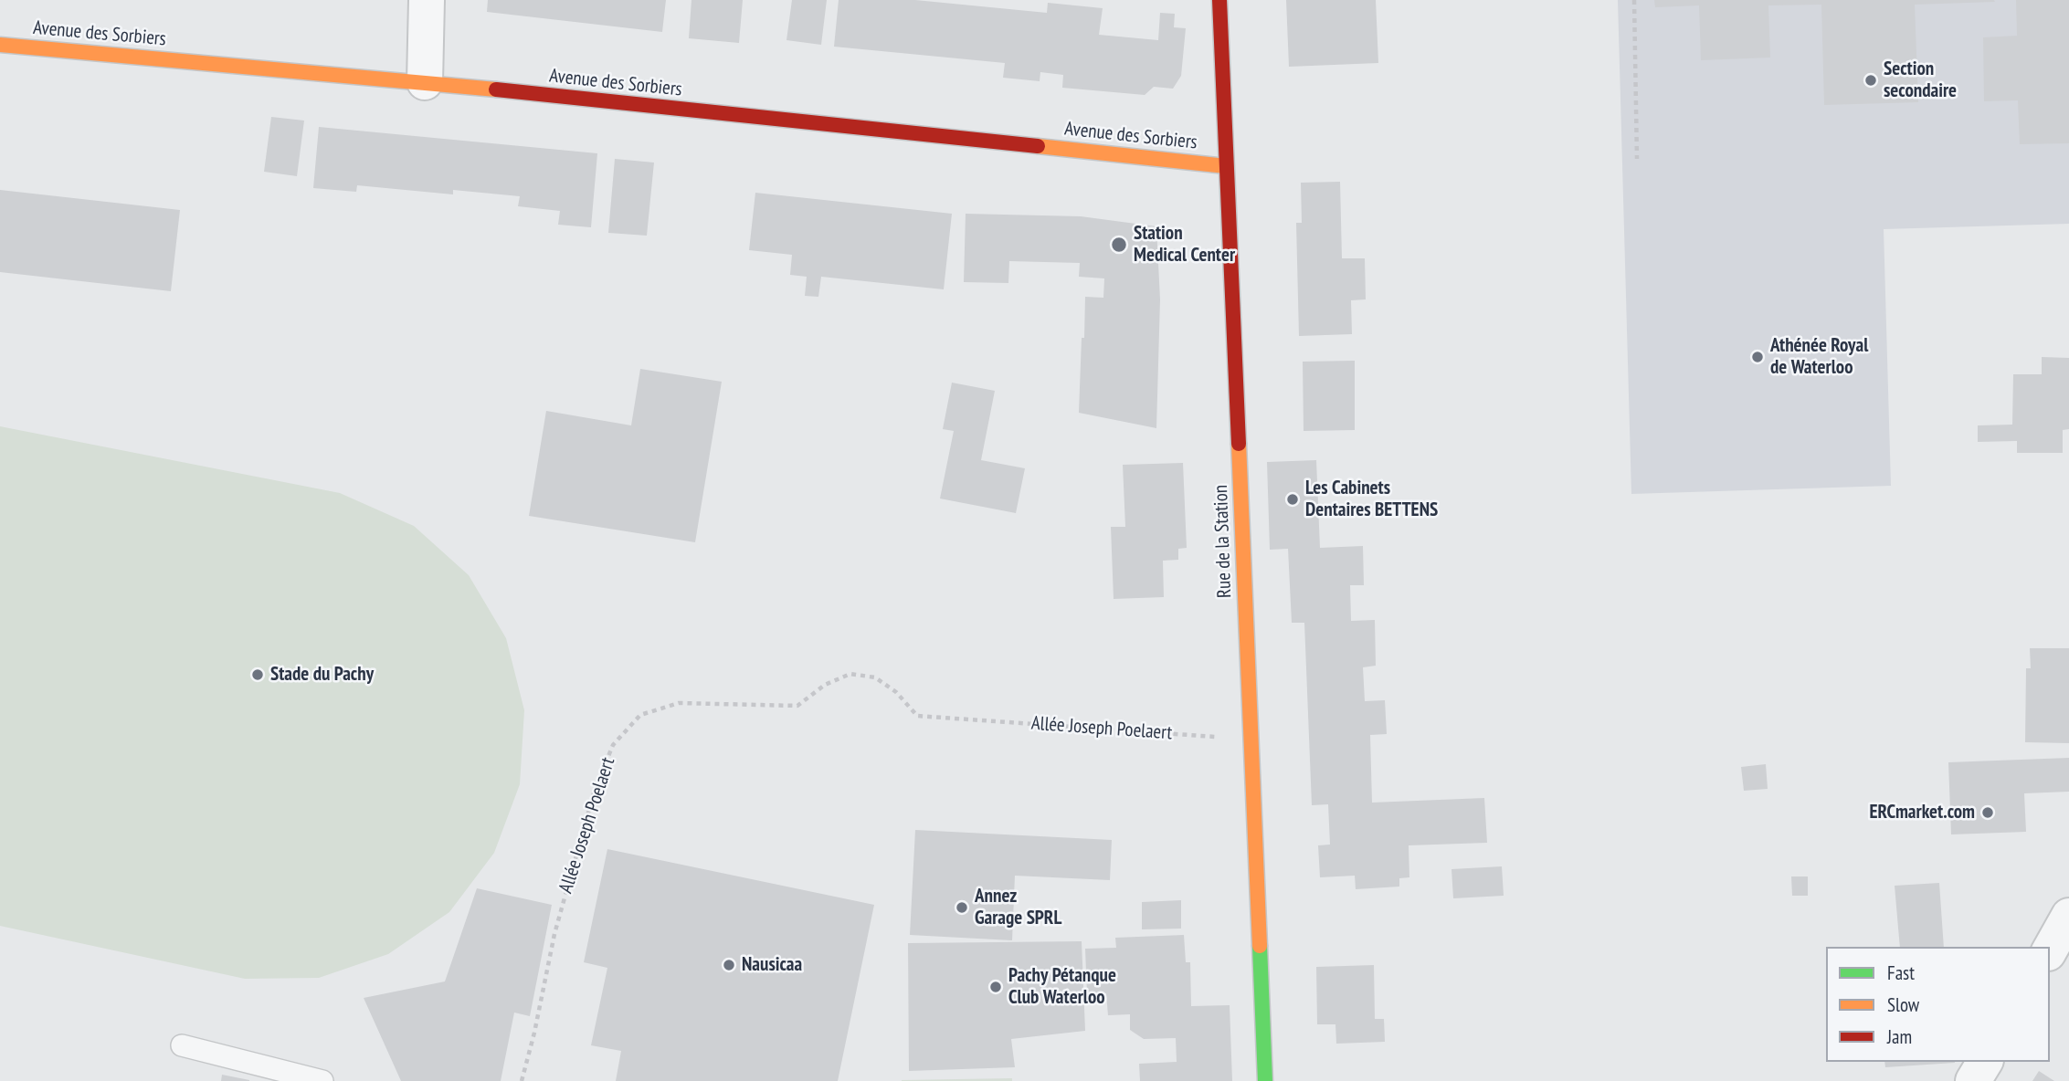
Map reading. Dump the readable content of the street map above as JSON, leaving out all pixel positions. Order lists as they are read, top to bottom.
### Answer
{
  "streets": {
    "street": ["Avenue des Sorbiers", "Rue de la Station"],
    "path": ["Allée Joseph Poelaert"]
  },
  "crossings": [
    ["Avenue des Sorbiers", "Rue de la Station"],
    ["Rue de la Station", "Allée Joseph Poelaert"]
  ],
  "places": [
    "Section secondaire",
    "Station Medical Center",
    "Athénée Royal de Waterloo",
    "Les Cabinets Dentaires BETTENS",
    "Stade du Pachy",
    "ERCmarket.com",
    "Annez Garage SPRL",
    "Nausicaa",
    "Pachy Pétanque Club Waterloo"
  ],
  "legend": ["Fast", "Slow", "Jam"]
}
